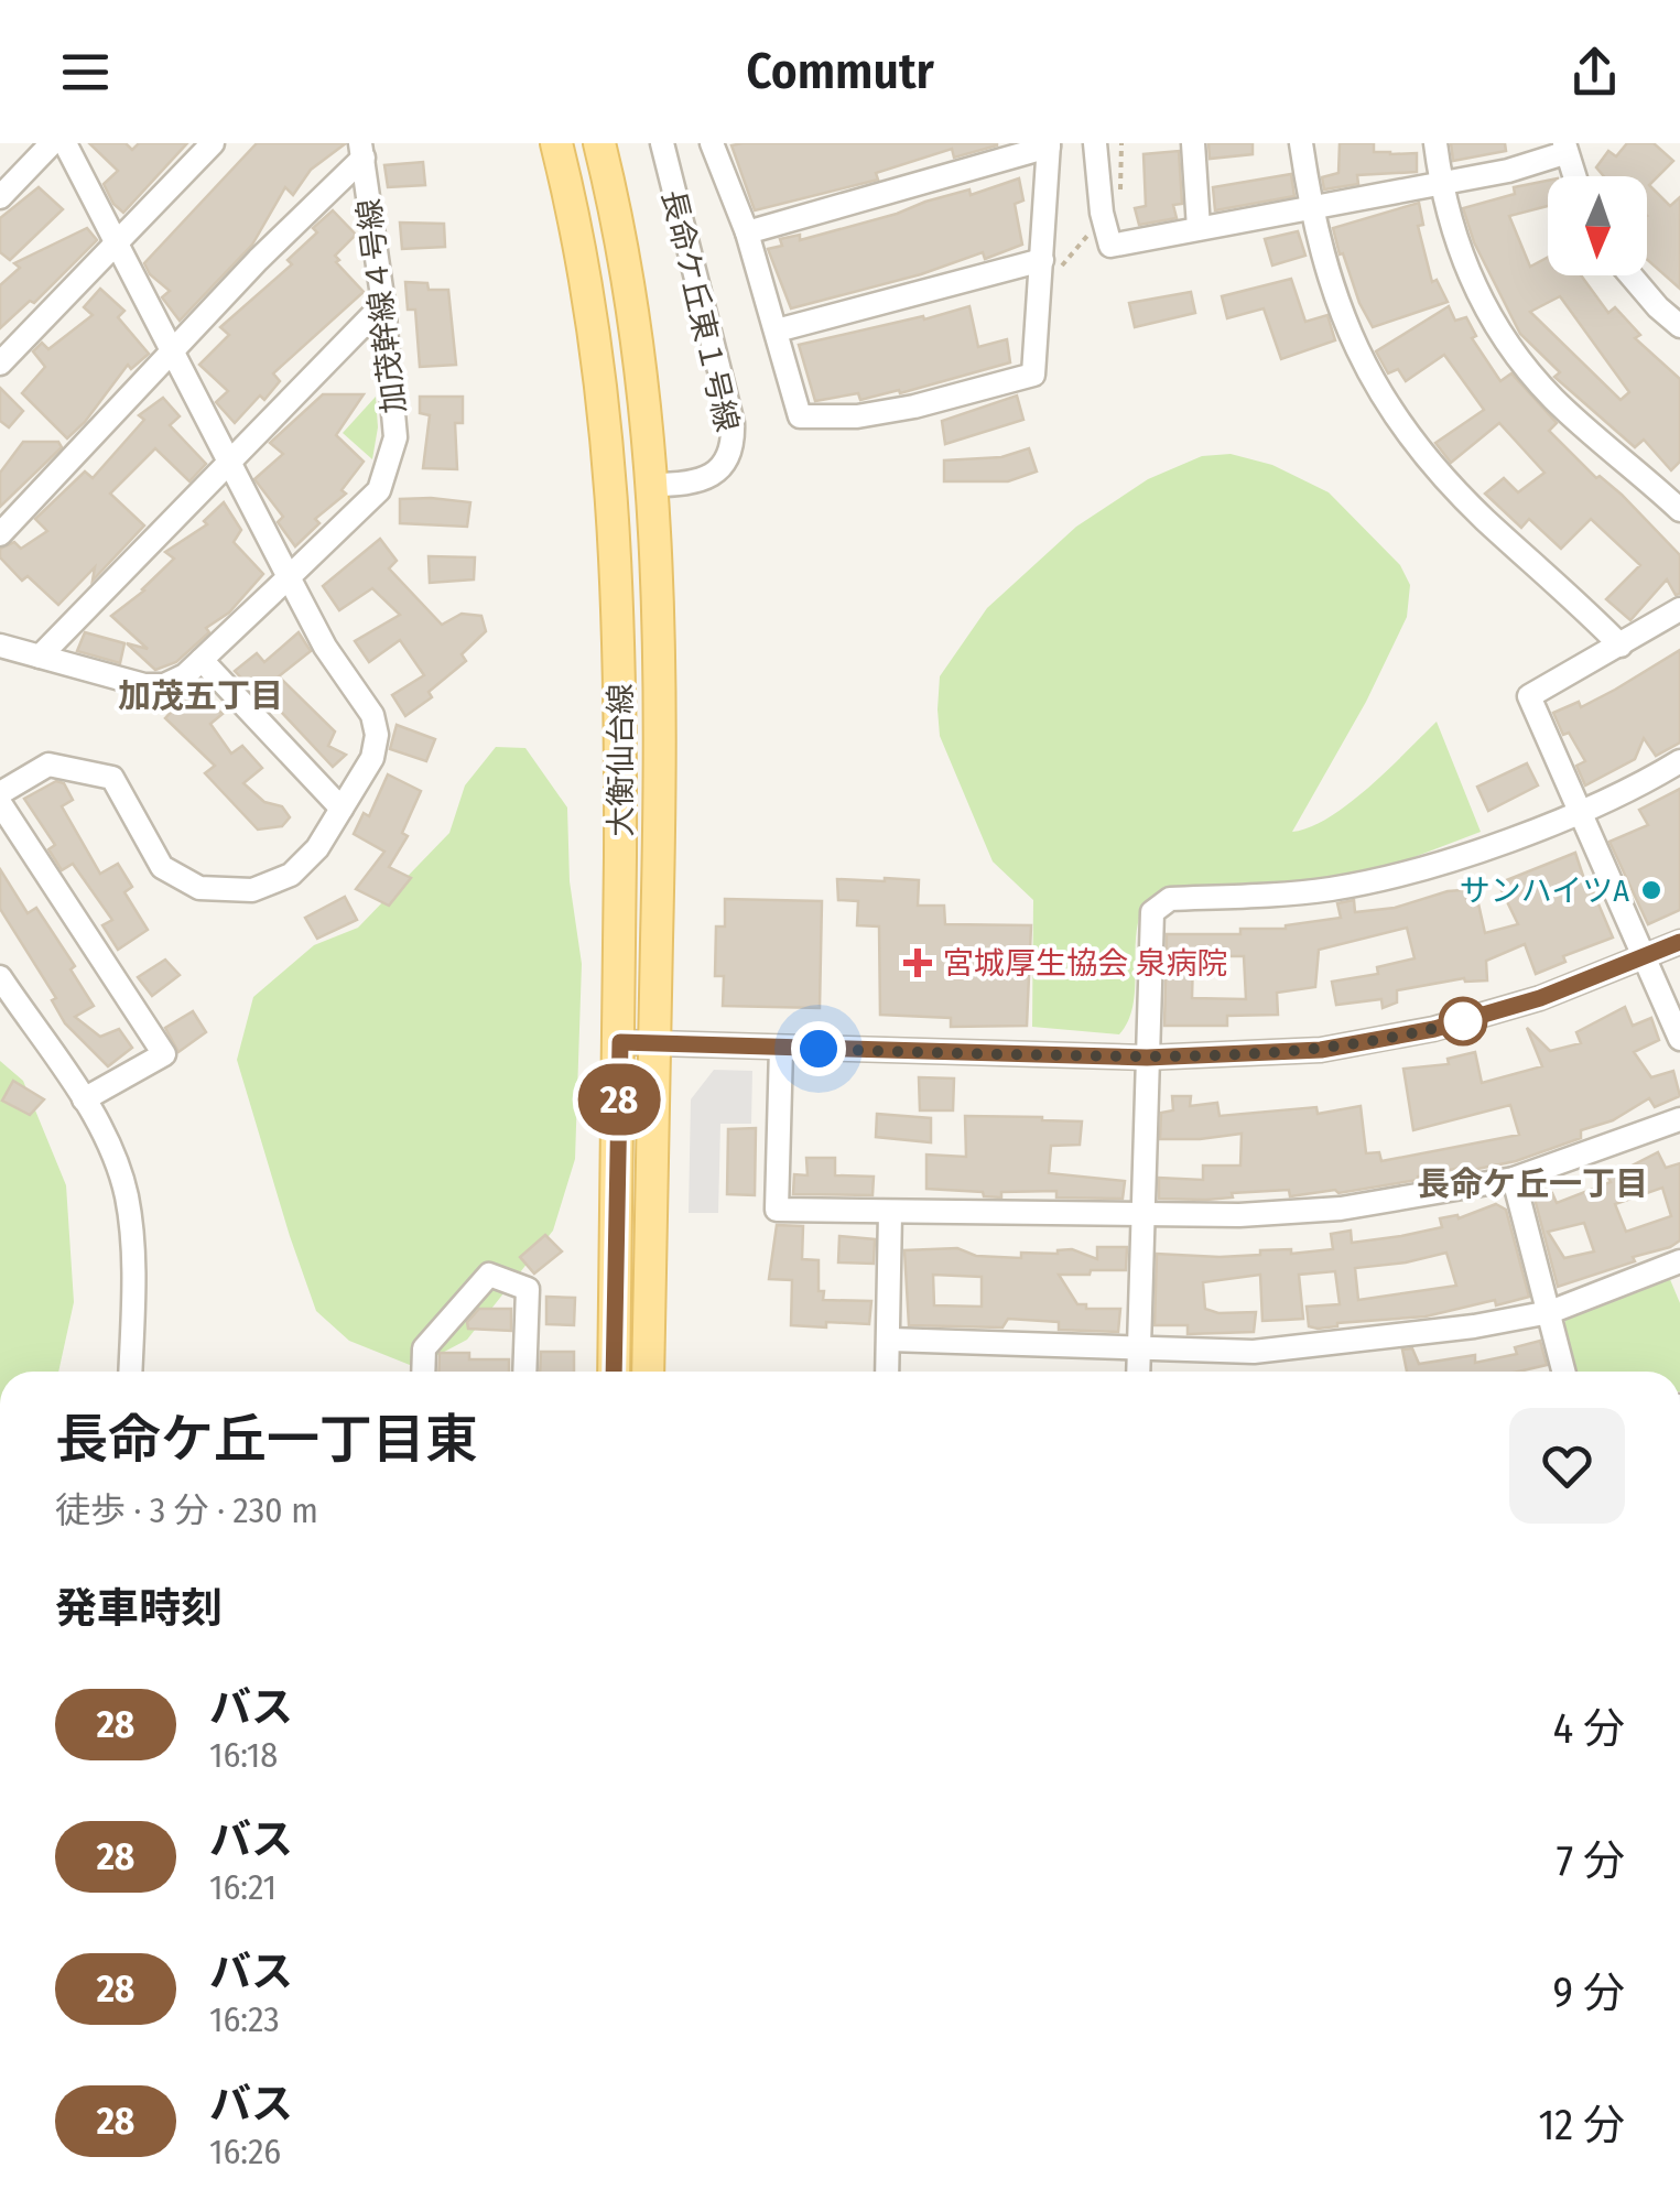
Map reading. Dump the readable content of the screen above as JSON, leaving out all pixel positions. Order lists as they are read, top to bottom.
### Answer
{
  "streets": {
    "main road": ["大衡仙台線"],
    "street": ["加茂幹線４号線", "長命ケ丘東１号線"]
  },
  "crossings": [
    ["長命ケ丘東１号線", "大衡仙台線"]
  ],
  "districts": ["加茂五丁目", "長命ケ丘一丁目"],
  "places": {
    "other": ["サンハイツA"],
    "health": ["宮城厚生協会 泉病院"]
  },
  "lines": ["bus line 28"],
  "north": "bottom",
  "page": {
    "header": "Commutr",
    "on_map": "28",
    "heading": [
      ["長命ケ丘一丁目東", "徒歩 · 3 分 · 230 m"],
      "発車時刻"
    ],
    "list": [
      {
        "mark": "28",
        "name": "バス",
        "note": "16:18",
        "value": "4 分"
      },
      {
        "mark": "28",
        "name": "バス",
        "note": "16:21",
        "value": "7 分"
      },
      {
        "mark": "28",
        "name": "バス",
        "note": "16:23",
        "value": "9 分"
      },
      {
        "mark": "28",
        "name": "バス",
        "note": "16:26",
        "value": "12 分"
      }
    ]
  }
}
